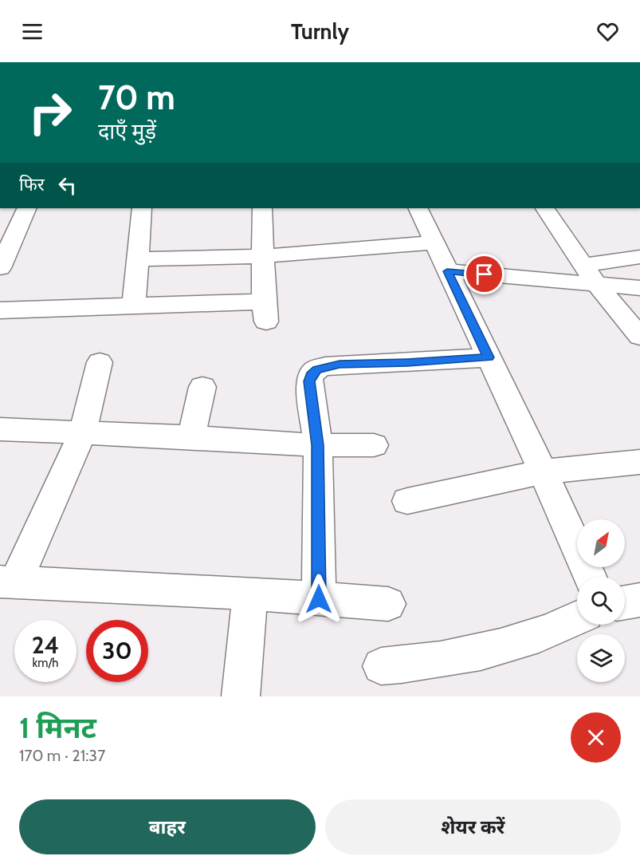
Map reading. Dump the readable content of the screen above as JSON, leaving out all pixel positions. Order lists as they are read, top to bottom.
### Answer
{
  "north": "top right",
  "page": {
    "header": "Turnly",
    "turn": ["70 m", "दाएँ मुड़ें"],
    "then": "फिर",
    "speed": "24 km/h",
    "limit": "30",
    "heading": ["1 मिनट", "170 m · 21:37"],
    "buttons": ["बाहर", "शेयर करें"]
  }
}
